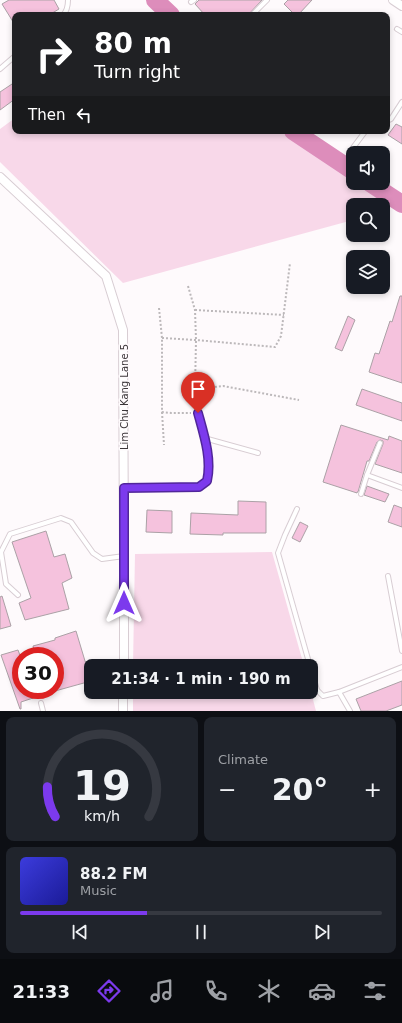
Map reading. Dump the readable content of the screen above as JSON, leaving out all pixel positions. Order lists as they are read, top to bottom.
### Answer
{
  "streets": {
    "street": ["Lim Chu Kang Lane 5"]
  },
  "page": {
    "turn": ["80 m", "Turn right"],
    "then": "Then",
    "limit": "30",
    "trip": "21:34 · 1 min · 190 m",
    "tile": "Climate",
    "heat": ["−", "20°", "+"],
    "song": ["88.2 FM", "Music"],
    "tabs": "21:33",
    "gauge": ["19", "km/h"]
  }
}
